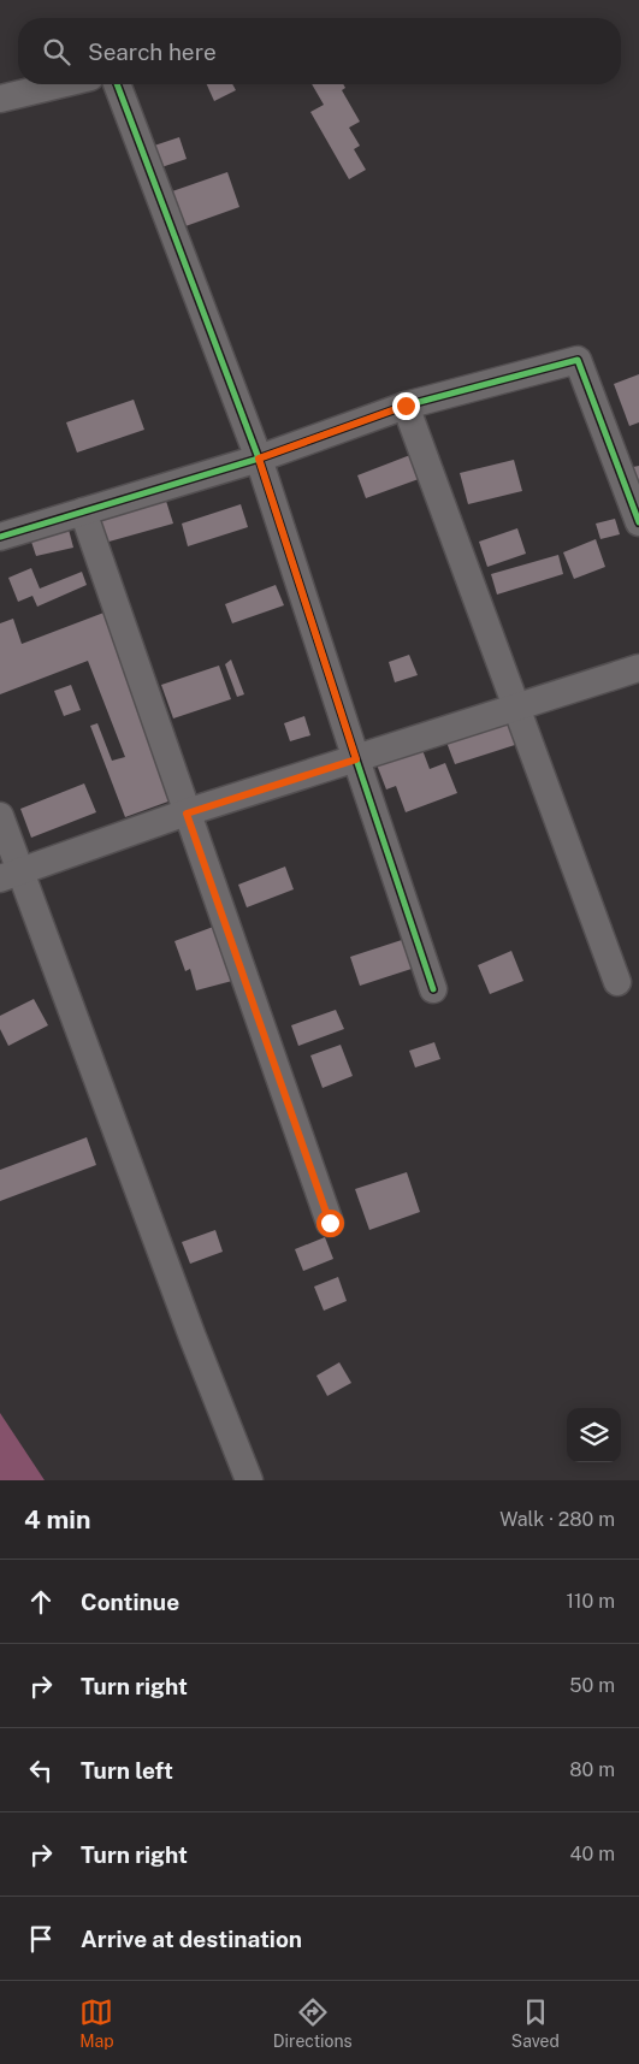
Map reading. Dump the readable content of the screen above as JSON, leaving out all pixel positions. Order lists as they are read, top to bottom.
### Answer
{
  "page": {
    "search": "Search here",
    "heading": ["4 min", "Walk · 280 m"],
    "list": [
      ["Continue", "110 m"],
      ["Turn right", "50 m"],
      ["Turn left", "80 m"],
      ["Turn right", "40 m"],
      "Arrive at destination"
    ],
    "nav": ["Map", "Directions", "Saved"]
  }
}
